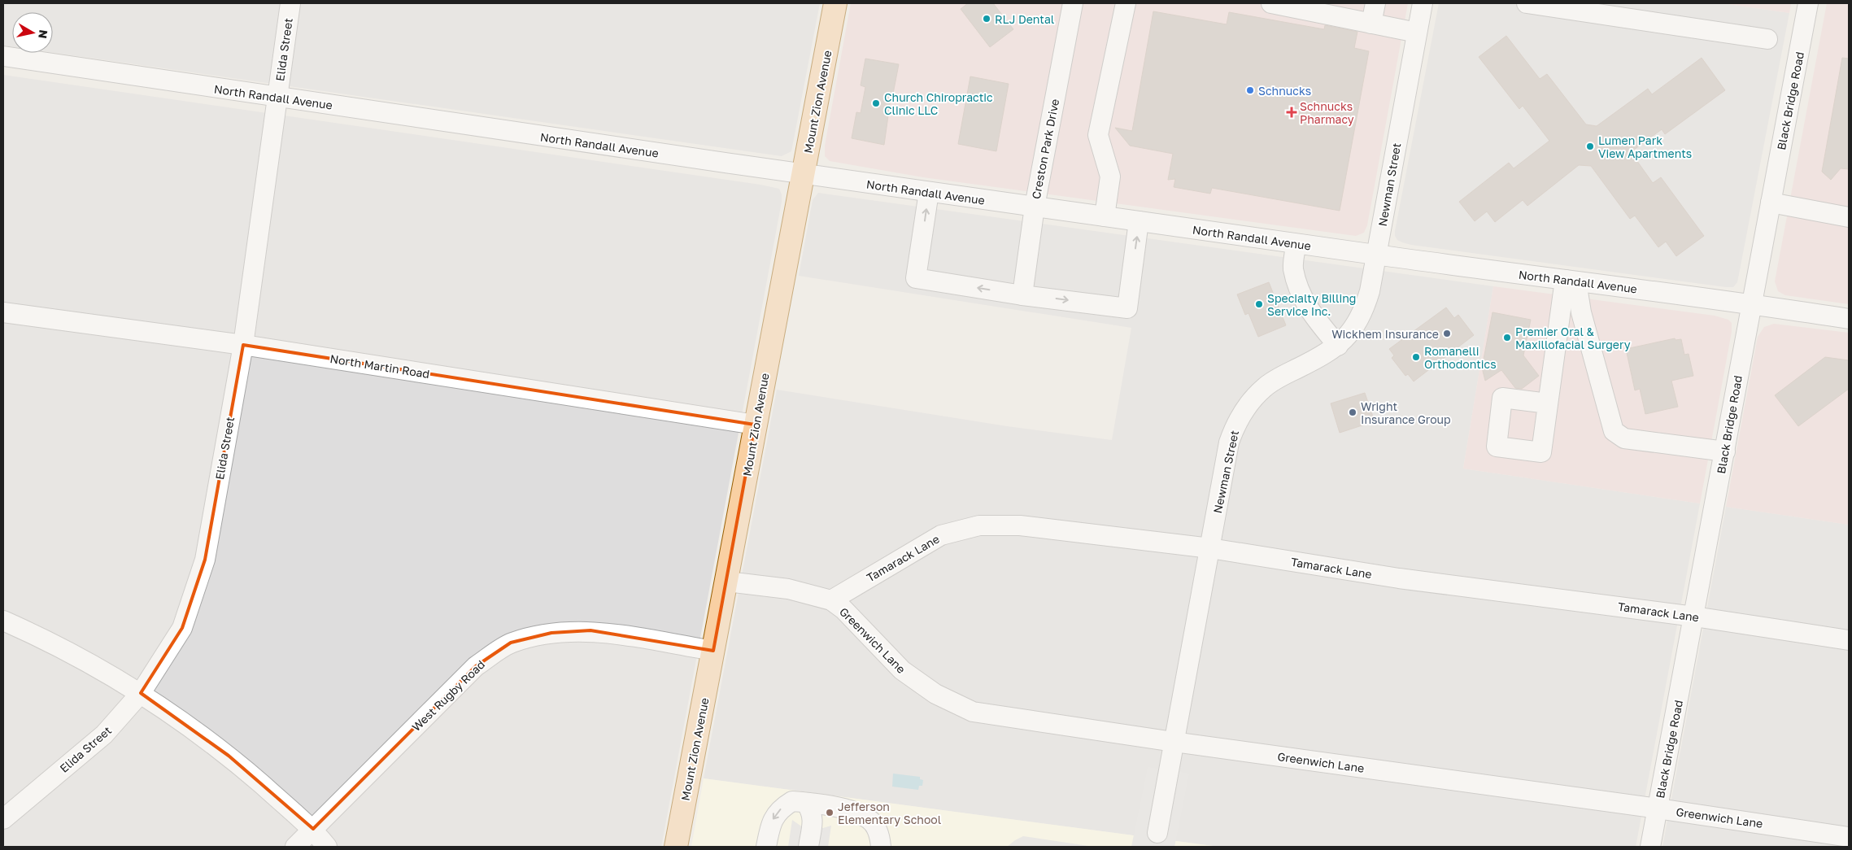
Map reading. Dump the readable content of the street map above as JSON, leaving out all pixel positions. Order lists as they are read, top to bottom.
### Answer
{
  "streets": {
    "main road": ["Mount Zion Avenue"],
    "street": [
      "Elida Street",
      "North Randall Avenue",
      "Black Bridge Road",
      "Creston Park Drive",
      "Newman Street",
      "North Martin Road",
      "Tamarack Lane",
      "Greenwich Lane",
      "West Rugby Road"
    ]
  },
  "crossings": [
    ["Elida Street", "North Randall Avenue"],
    ["Elida Street", "North Martin Road"],
    ["North Randall Avenue", "Black Bridge Road"],
    ["North Randall Avenue", "Mount Zion Avenue"],
    ["North Randall Avenue", "Creston Park Drive"],
    ["North Randall Avenue", "Newman Street"],
    ["Black Bridge Road", "Tamarack Lane"],
    ["Black Bridge Road", "Greenwich Lane"],
    ["Mount Zion Avenue", "North Martin Road"],
    ["Mount Zion Avenue", "West Rugby Road"],
    ["Newman Street", "Tamarack Lane"],
    ["Newman Street", "Greenwich Lane"],
    ["Tamarack Lane", "Greenwich Lane"]
  ],
  "places": {
    "other": [
      "RLJ Dental",
      "Schnucks",
      "Church Chiropractic Clinic LLC",
      "Lumen Park View Apartments",
      "Specialty Billing Service Inc.",
      "Wickhem Insurance",
      "Premier Oral & Maxillofacial Surgery",
      "Romanelli Orthodontics",
      "Wright Insurance Group",
      "Jefferson Elementary School"
    ],
    "health": ["Schnucks Pharmacy"]
  },
  "north": "right"
}
